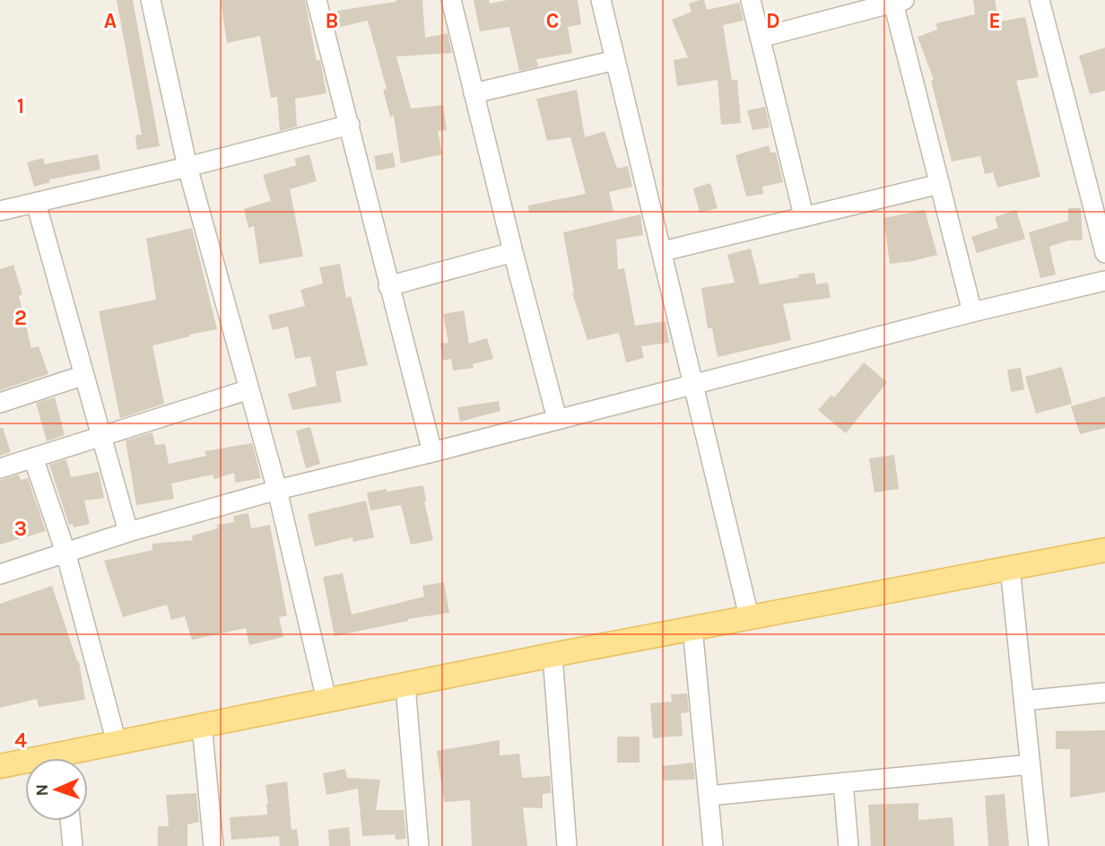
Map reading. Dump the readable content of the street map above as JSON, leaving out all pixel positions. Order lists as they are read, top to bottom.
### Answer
{
  "north": "left",
  "grid": {
    "columns": [
      "A",
      "B",
      "C",
      "D",
      "E"
    ],
    "rows": [
      "1",
      "2",
      "3",
      "4"
    ]
  }
}
